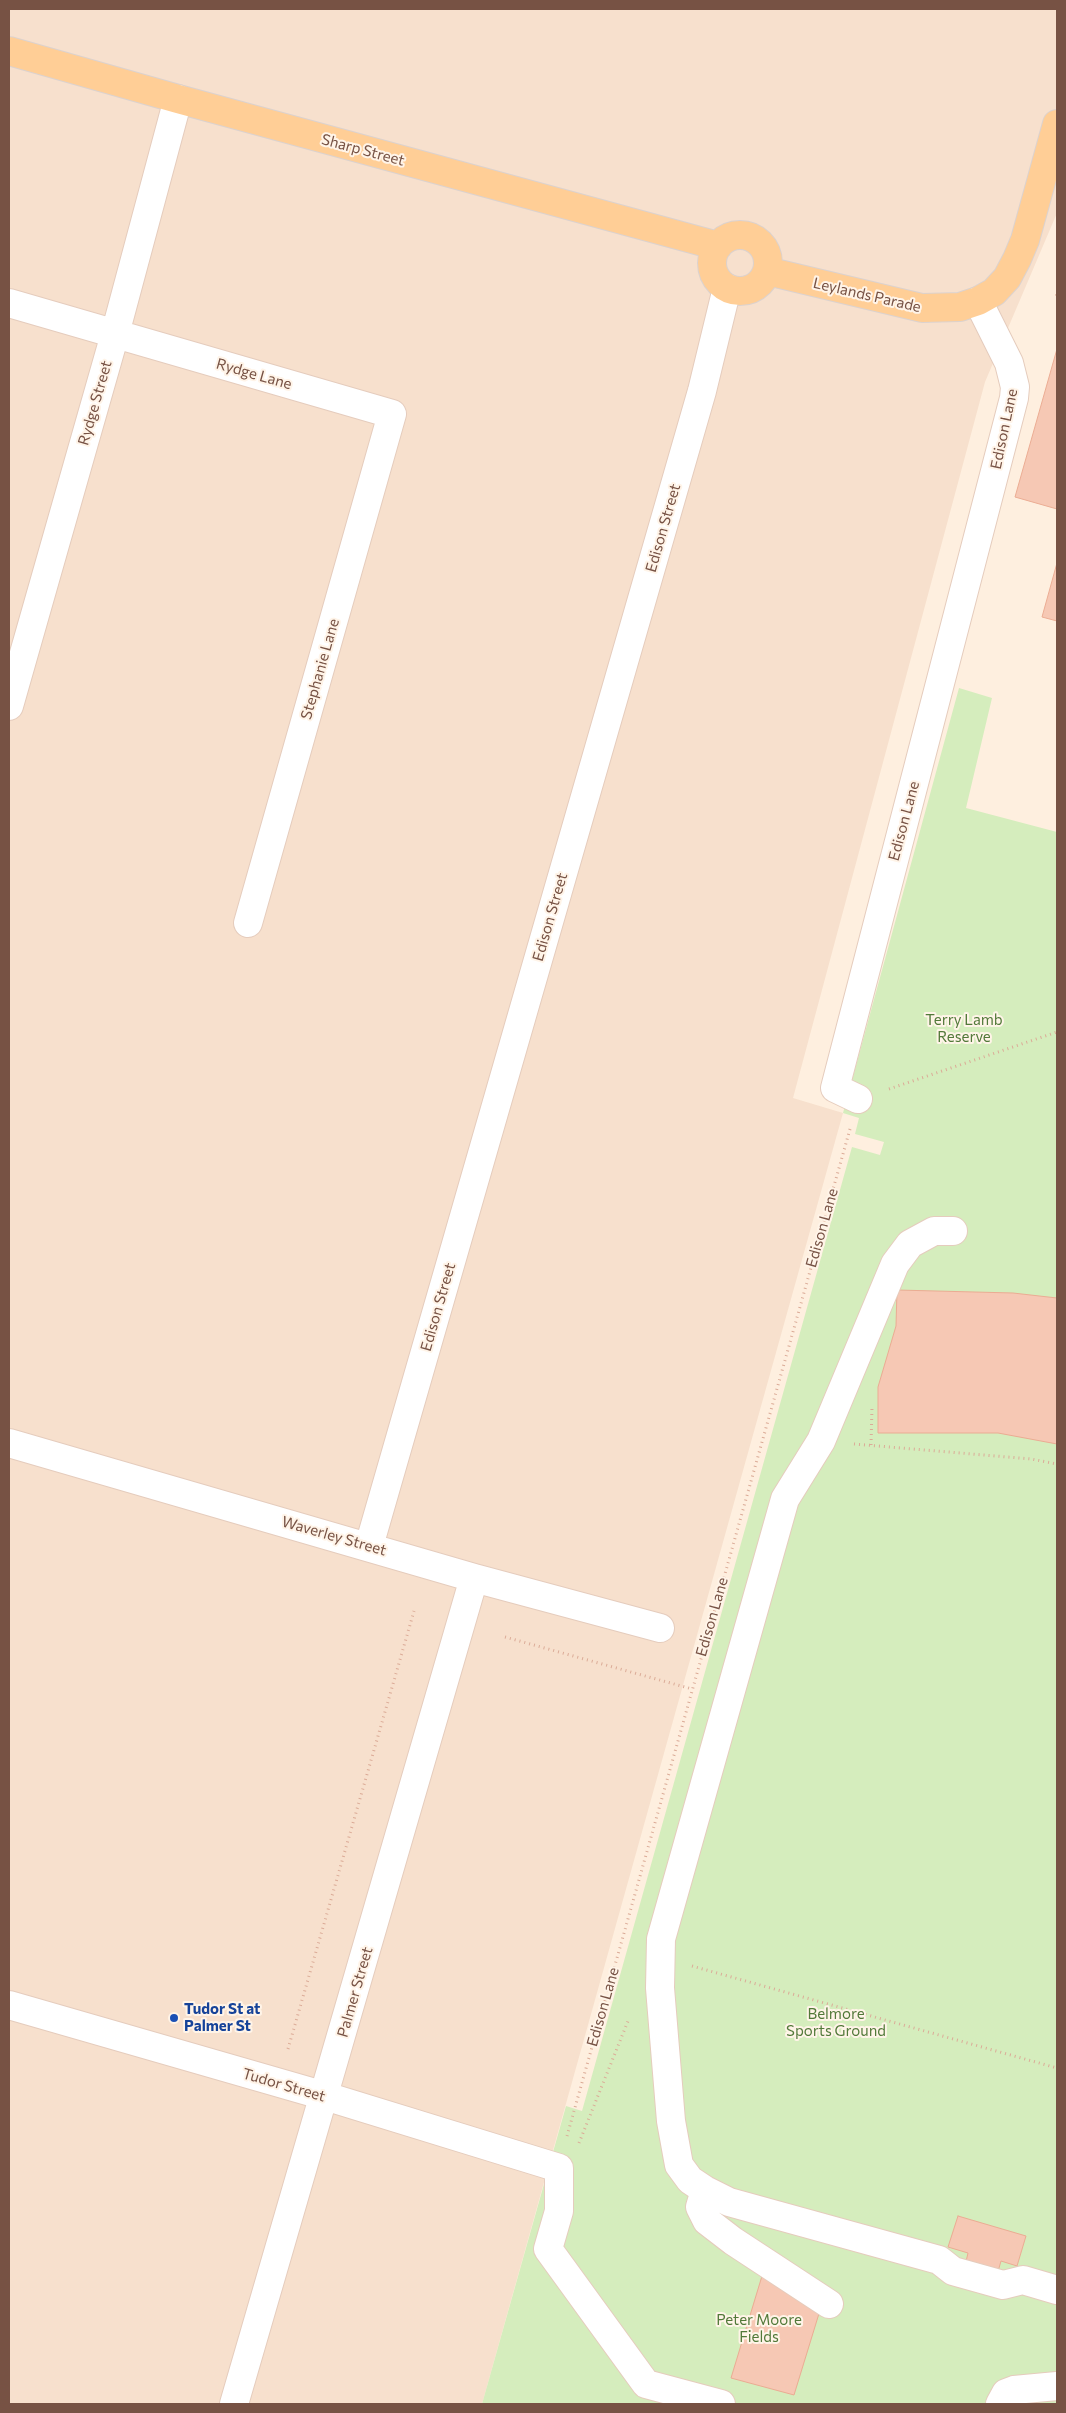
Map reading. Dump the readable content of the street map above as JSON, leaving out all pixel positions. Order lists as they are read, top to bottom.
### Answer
{
  "streets": {
    "main road": ["Sharp Street", "Leylands Parade"],
    "street": [
      "Rydge Lane",
      "Rydge Street",
      "Edison Lane",
      "Edison Street",
      "Stephanie Lane",
      "Waverley Street",
      "Palmer Street",
      "Tudor Street"
    ]
  },
  "crossings": [
    ["Sharp Street", "Leylands Parade"],
    ["Sharp Street", "Rydge Street"],
    ["Sharp Street", "Edison Street"],
    ["Leylands Parade", "Edison Lane"],
    ["Leylands Parade", "Edison Street"],
    ["Rydge Lane", "Rydge Street"],
    ["Rydge Lane", "Stephanie Lane"],
    ["Edison Lane", "Tudor Street"],
    ["Edison Street", "Waverley Street"],
    ["Waverley Street", "Palmer Street"],
    ["Palmer Street", "Tudor Street"]
  ],
  "parks": ["Terry Lamb Reserve", "Belmore Sports Ground", "Peter Moore Fields"],
  "places": ["Tudor St at Palmer St"]
}
